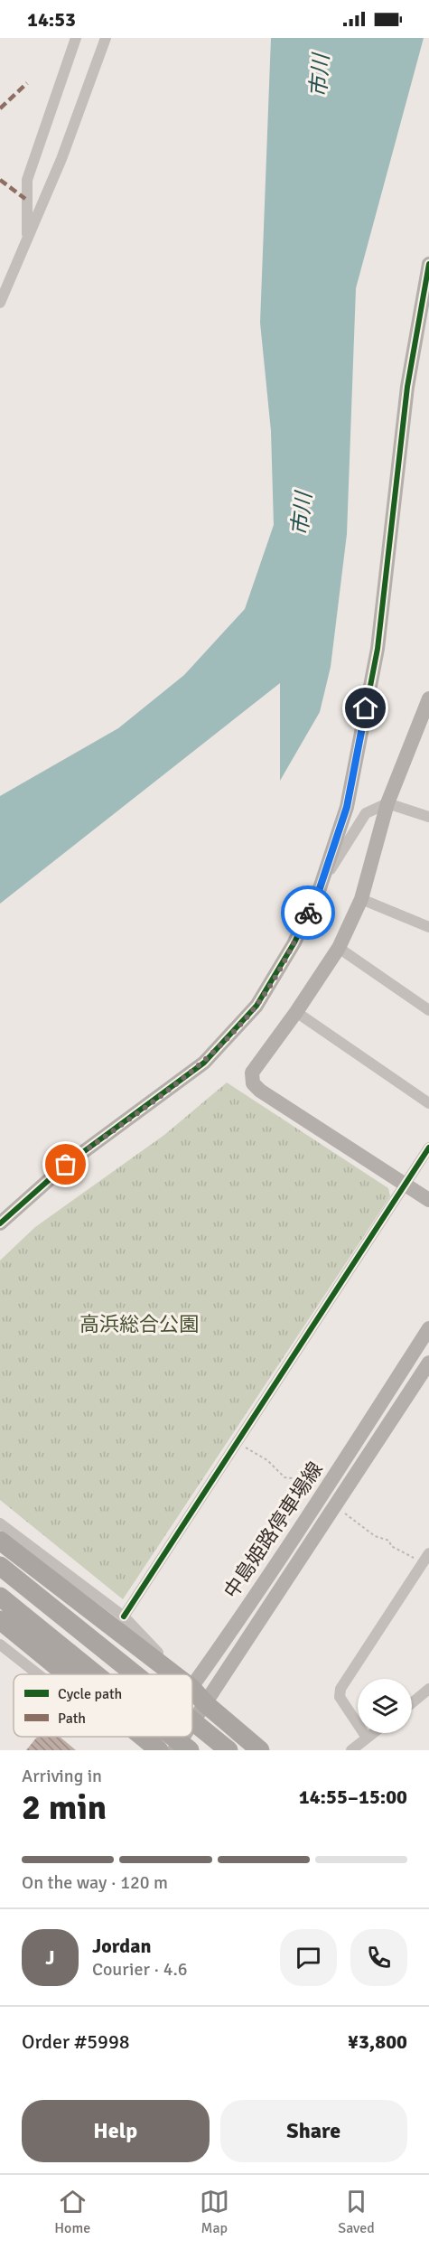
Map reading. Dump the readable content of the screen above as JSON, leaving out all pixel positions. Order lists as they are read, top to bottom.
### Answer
{
  "streets": {
    "street": ["中島姫路停車場線"]
  },
  "water": ["市川"],
  "parks": ["高浜総合公園"],
  "legend": ["Cycle path", "Path"],
  "page": {
    "status": "14:53",
    "heading": ["2 min", "Arriving in", "14:55–15:00"],
    "panel": [
      "Jordan",
      "Courier · 4.6",
      "Order #5998",
      "¥3,800"
    ],
    "bar": "On the way · 120 m",
    "round": "J",
    "buttons": ["Help", "Share"],
    "tabs": ["Home", "Map", "Saved"]
  }
}
